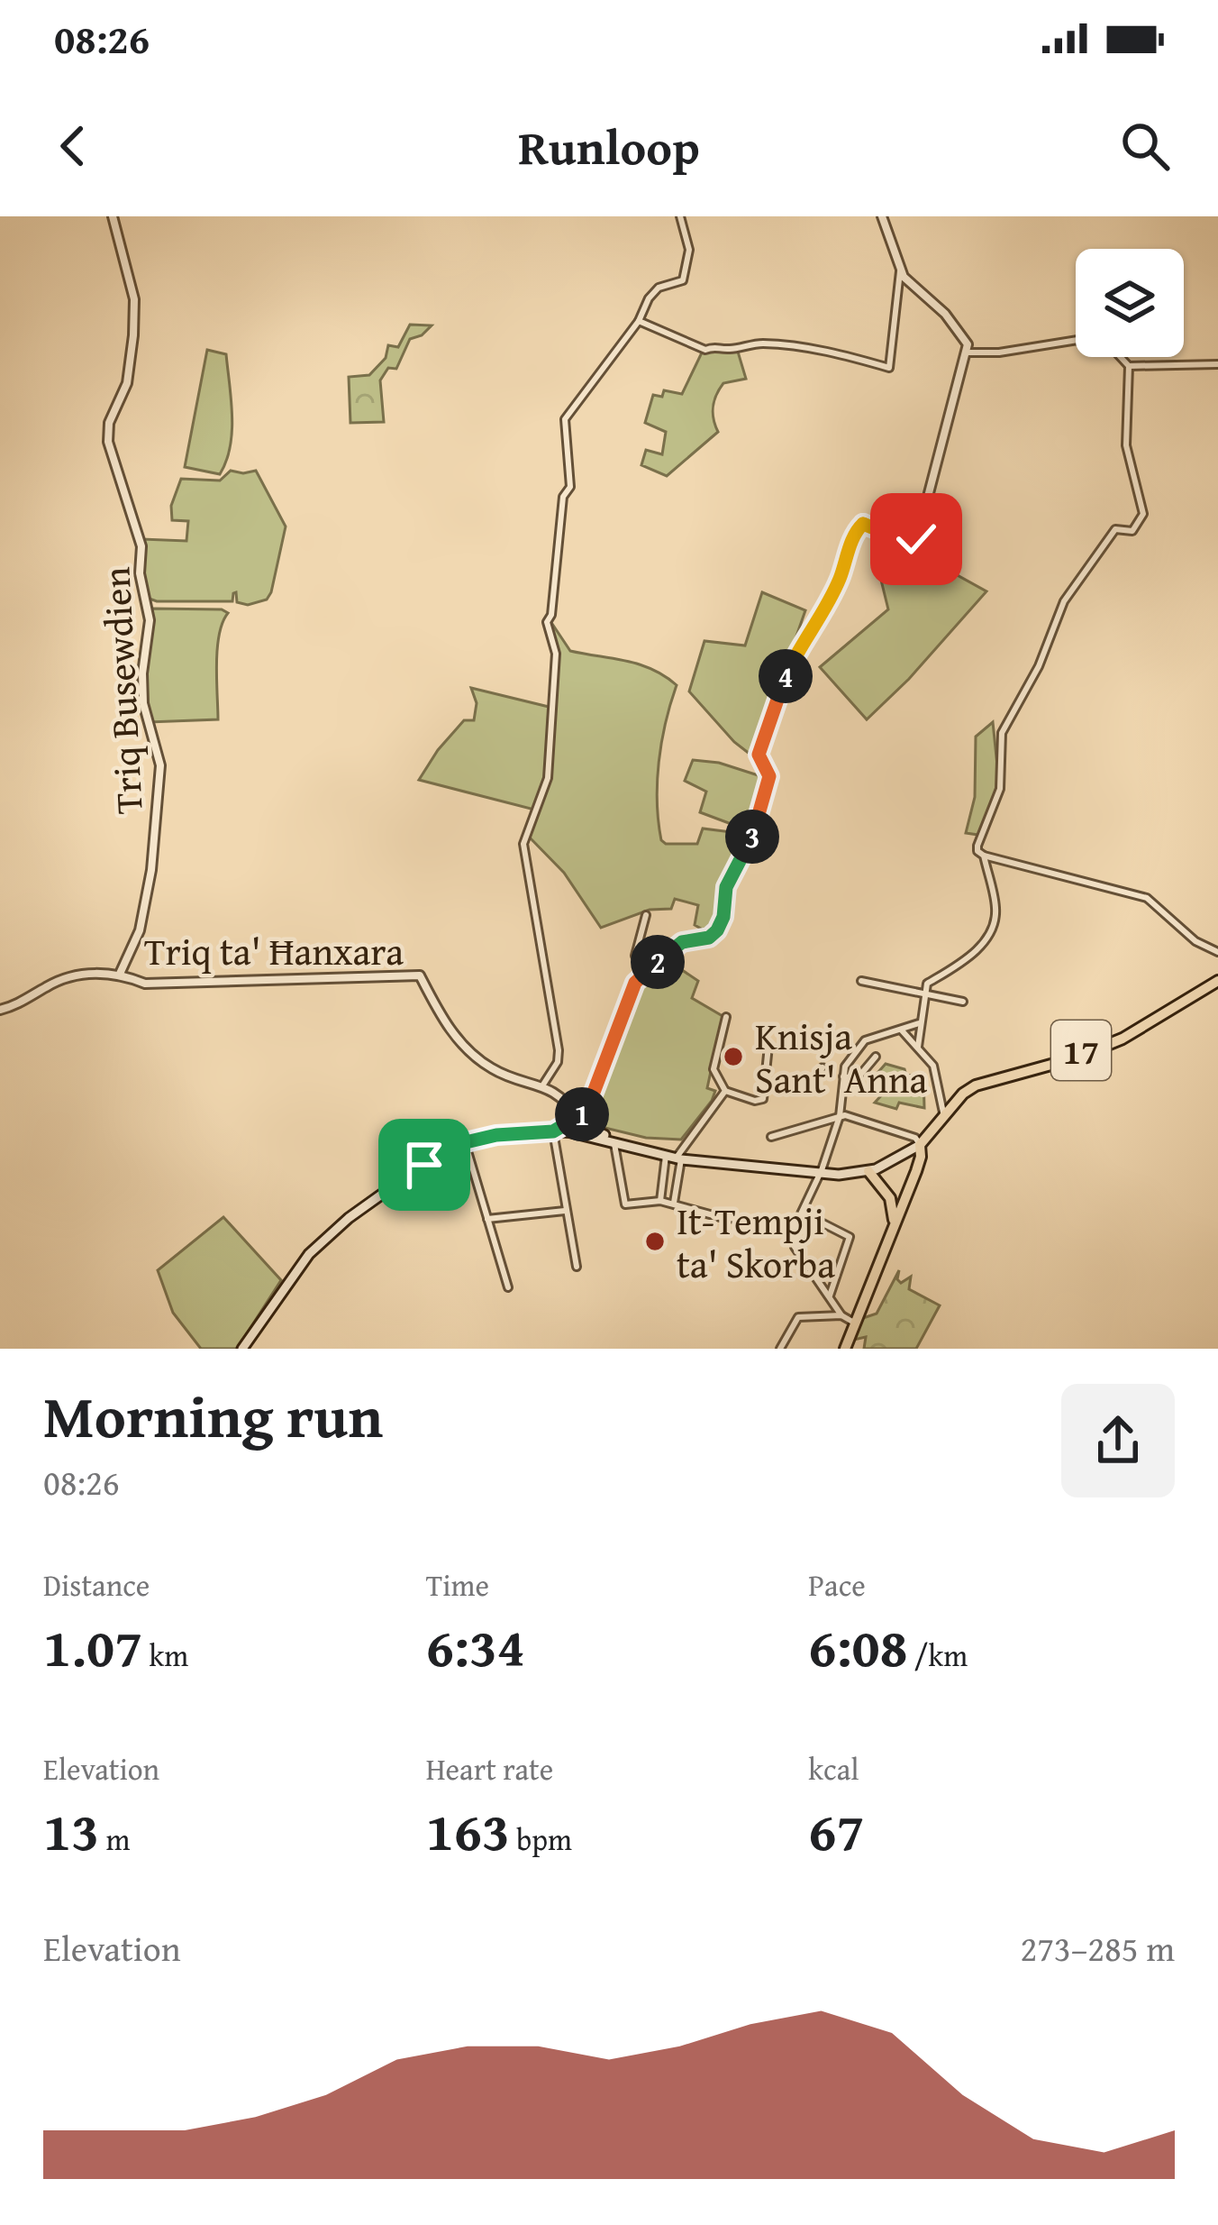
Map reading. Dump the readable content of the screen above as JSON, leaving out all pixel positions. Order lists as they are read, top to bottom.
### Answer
{
  "streets": {
    "main road": ["17"],
    "street": ["Triq Busewdien", "Triq ta' Ħanxara"]
  },
  "crossings": [
    ["Triq Busewdien", "Triq ta' Ħanxara"]
  ],
  "places": ["Knisja Sant' Anna", "It-Tempji ta' Skorba"],
  "page": {
    "status": "08:26",
    "header": "Runloop",
    "pins": [
      "4",
      "3",
      "2",
      "1"
    ],
    "heading": ["Morning run", "08:26"],
    "stats": [
      ["Distance", "1.07 km"],
      ["Time", "6:34"],
      ["Pace", "6:08 /km"],
      ["Elevation", "13 m"],
      ["Heart rate", "163 bpm"],
      ["kcal", "67"]
    ],
    "chart": ["Elevation", "273–285 m"]
  }
}
